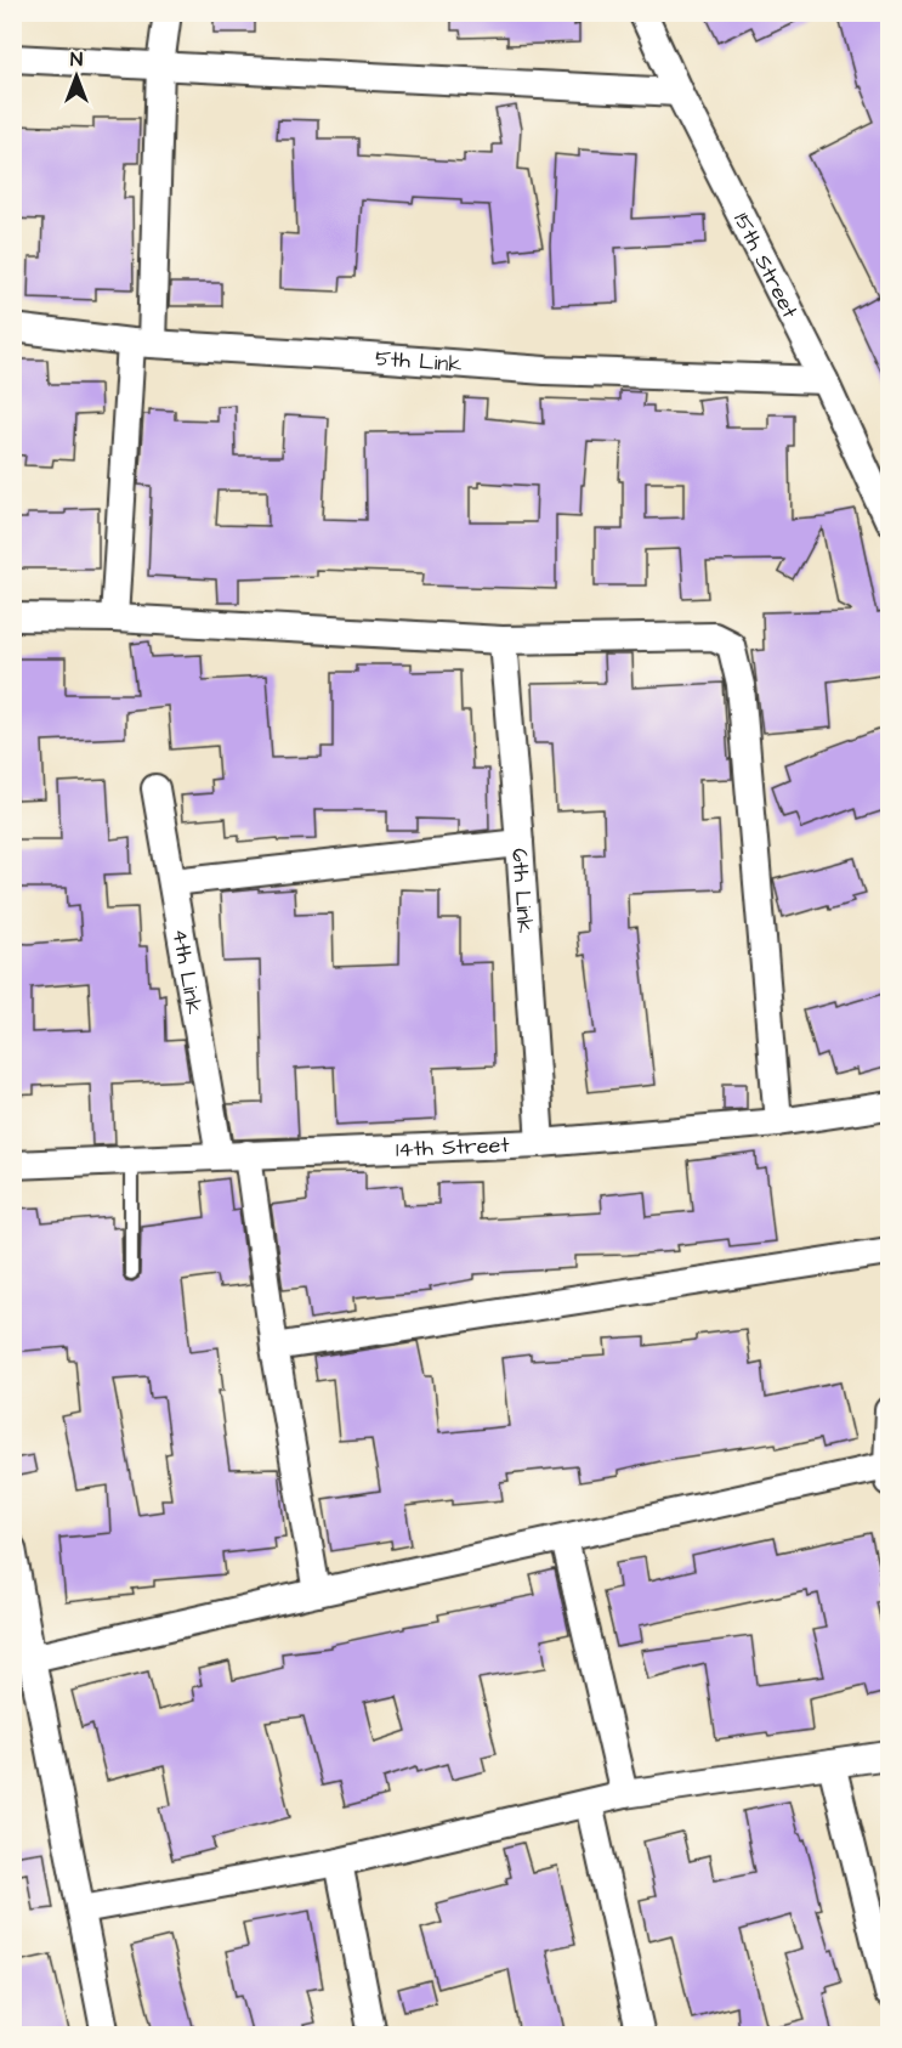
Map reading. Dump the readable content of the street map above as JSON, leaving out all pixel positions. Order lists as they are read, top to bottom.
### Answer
{
  "streets": {
    "street": [
      "15th Street",
      "5th Link",
      "6th Link",
      "4th Link",
      "14th Street"
    ]
  },
  "crossings": [
    ["15th Street", "5th Link"],
    ["6th Link", "14th Street"],
    ["4th Link", "14th Street"]
  ],
  "north": "top"
}
